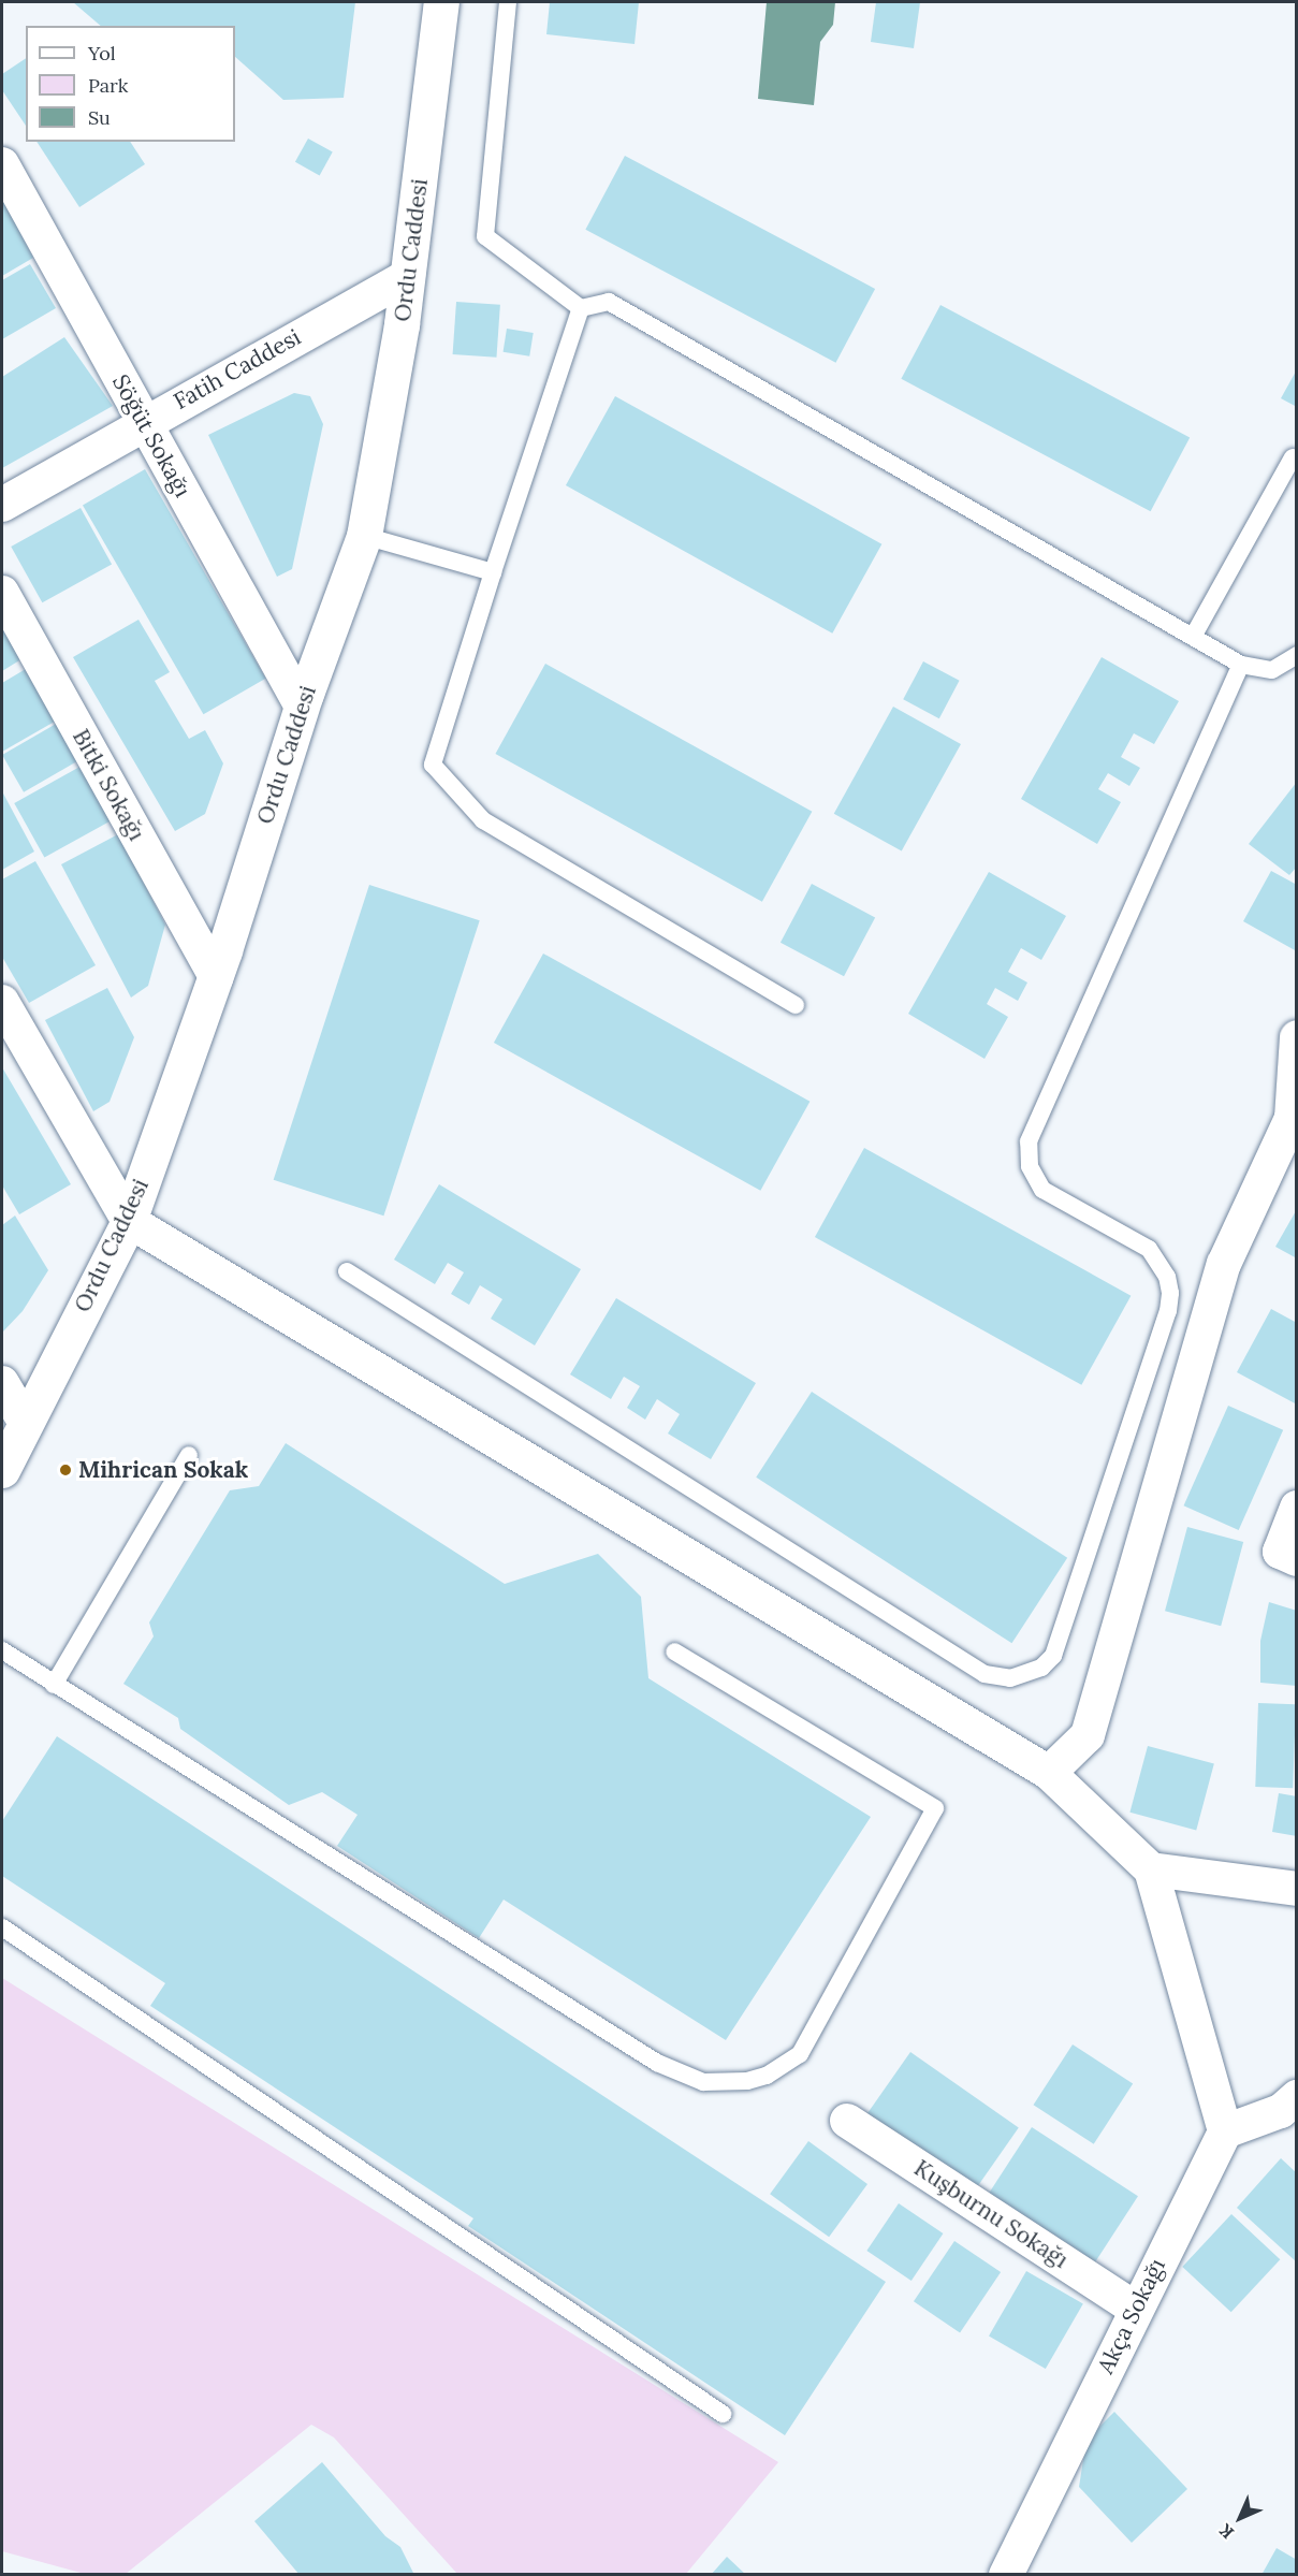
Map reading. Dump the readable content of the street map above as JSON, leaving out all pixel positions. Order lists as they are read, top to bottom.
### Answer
{
  "streets": {
    "main road": ["Ordu Caddesi"],
    "street": [
      "Fatih Caddesi",
      "Söğüt Sokağı",
      "Bitki Sokağı",
      "Kuşburnu Sokağı",
      "Akça Sokağı"
    ]
  },
  "crossings": [
    ["Ordu Caddesi", "Fatih Caddesi"],
    ["Ordu Caddesi", "Söğüt Sokağı"],
    ["Ordu Caddesi", "Bitki Sokağı"],
    ["Fatih Caddesi", "Söğüt Sokağı"],
    ["Kuşburnu Sokağı", "Akça Sokağı"]
  ],
  "places": ["Mihrican Sokak"],
  "legend": ["Yol", "Park", "Su"],
  "north": "bottom left"
}
